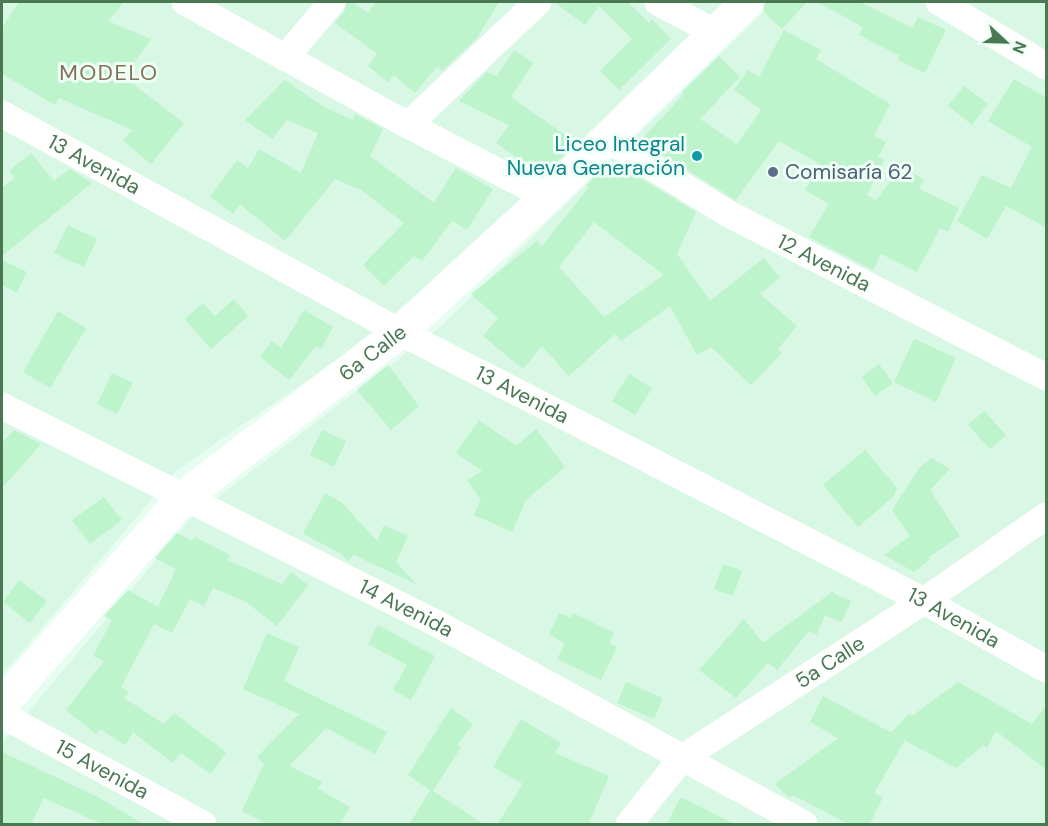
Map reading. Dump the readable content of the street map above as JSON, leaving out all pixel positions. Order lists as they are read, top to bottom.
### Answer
{
  "streets": {
    "main road": ["6a Calle"],
    "street": [
      "13 Avenida",
      "12 Avenida",
      "14 Avenida",
      "5a Calle",
      "15 Avenida"
    ]
  },
  "crossings": [
    ["13 Avenida", "6a Calle"],
    ["13 Avenida", "5a Calle"],
    ["12 Avenida", "6a Calle"],
    ["6a Calle", "14 Avenida"],
    ["14 Avenida", "5a Calle"]
  ],
  "districts": ["MODELO"],
  "places": ["Liceo Integral Nueva Generación", "Comisaría 62"],
  "north": "right"
}
